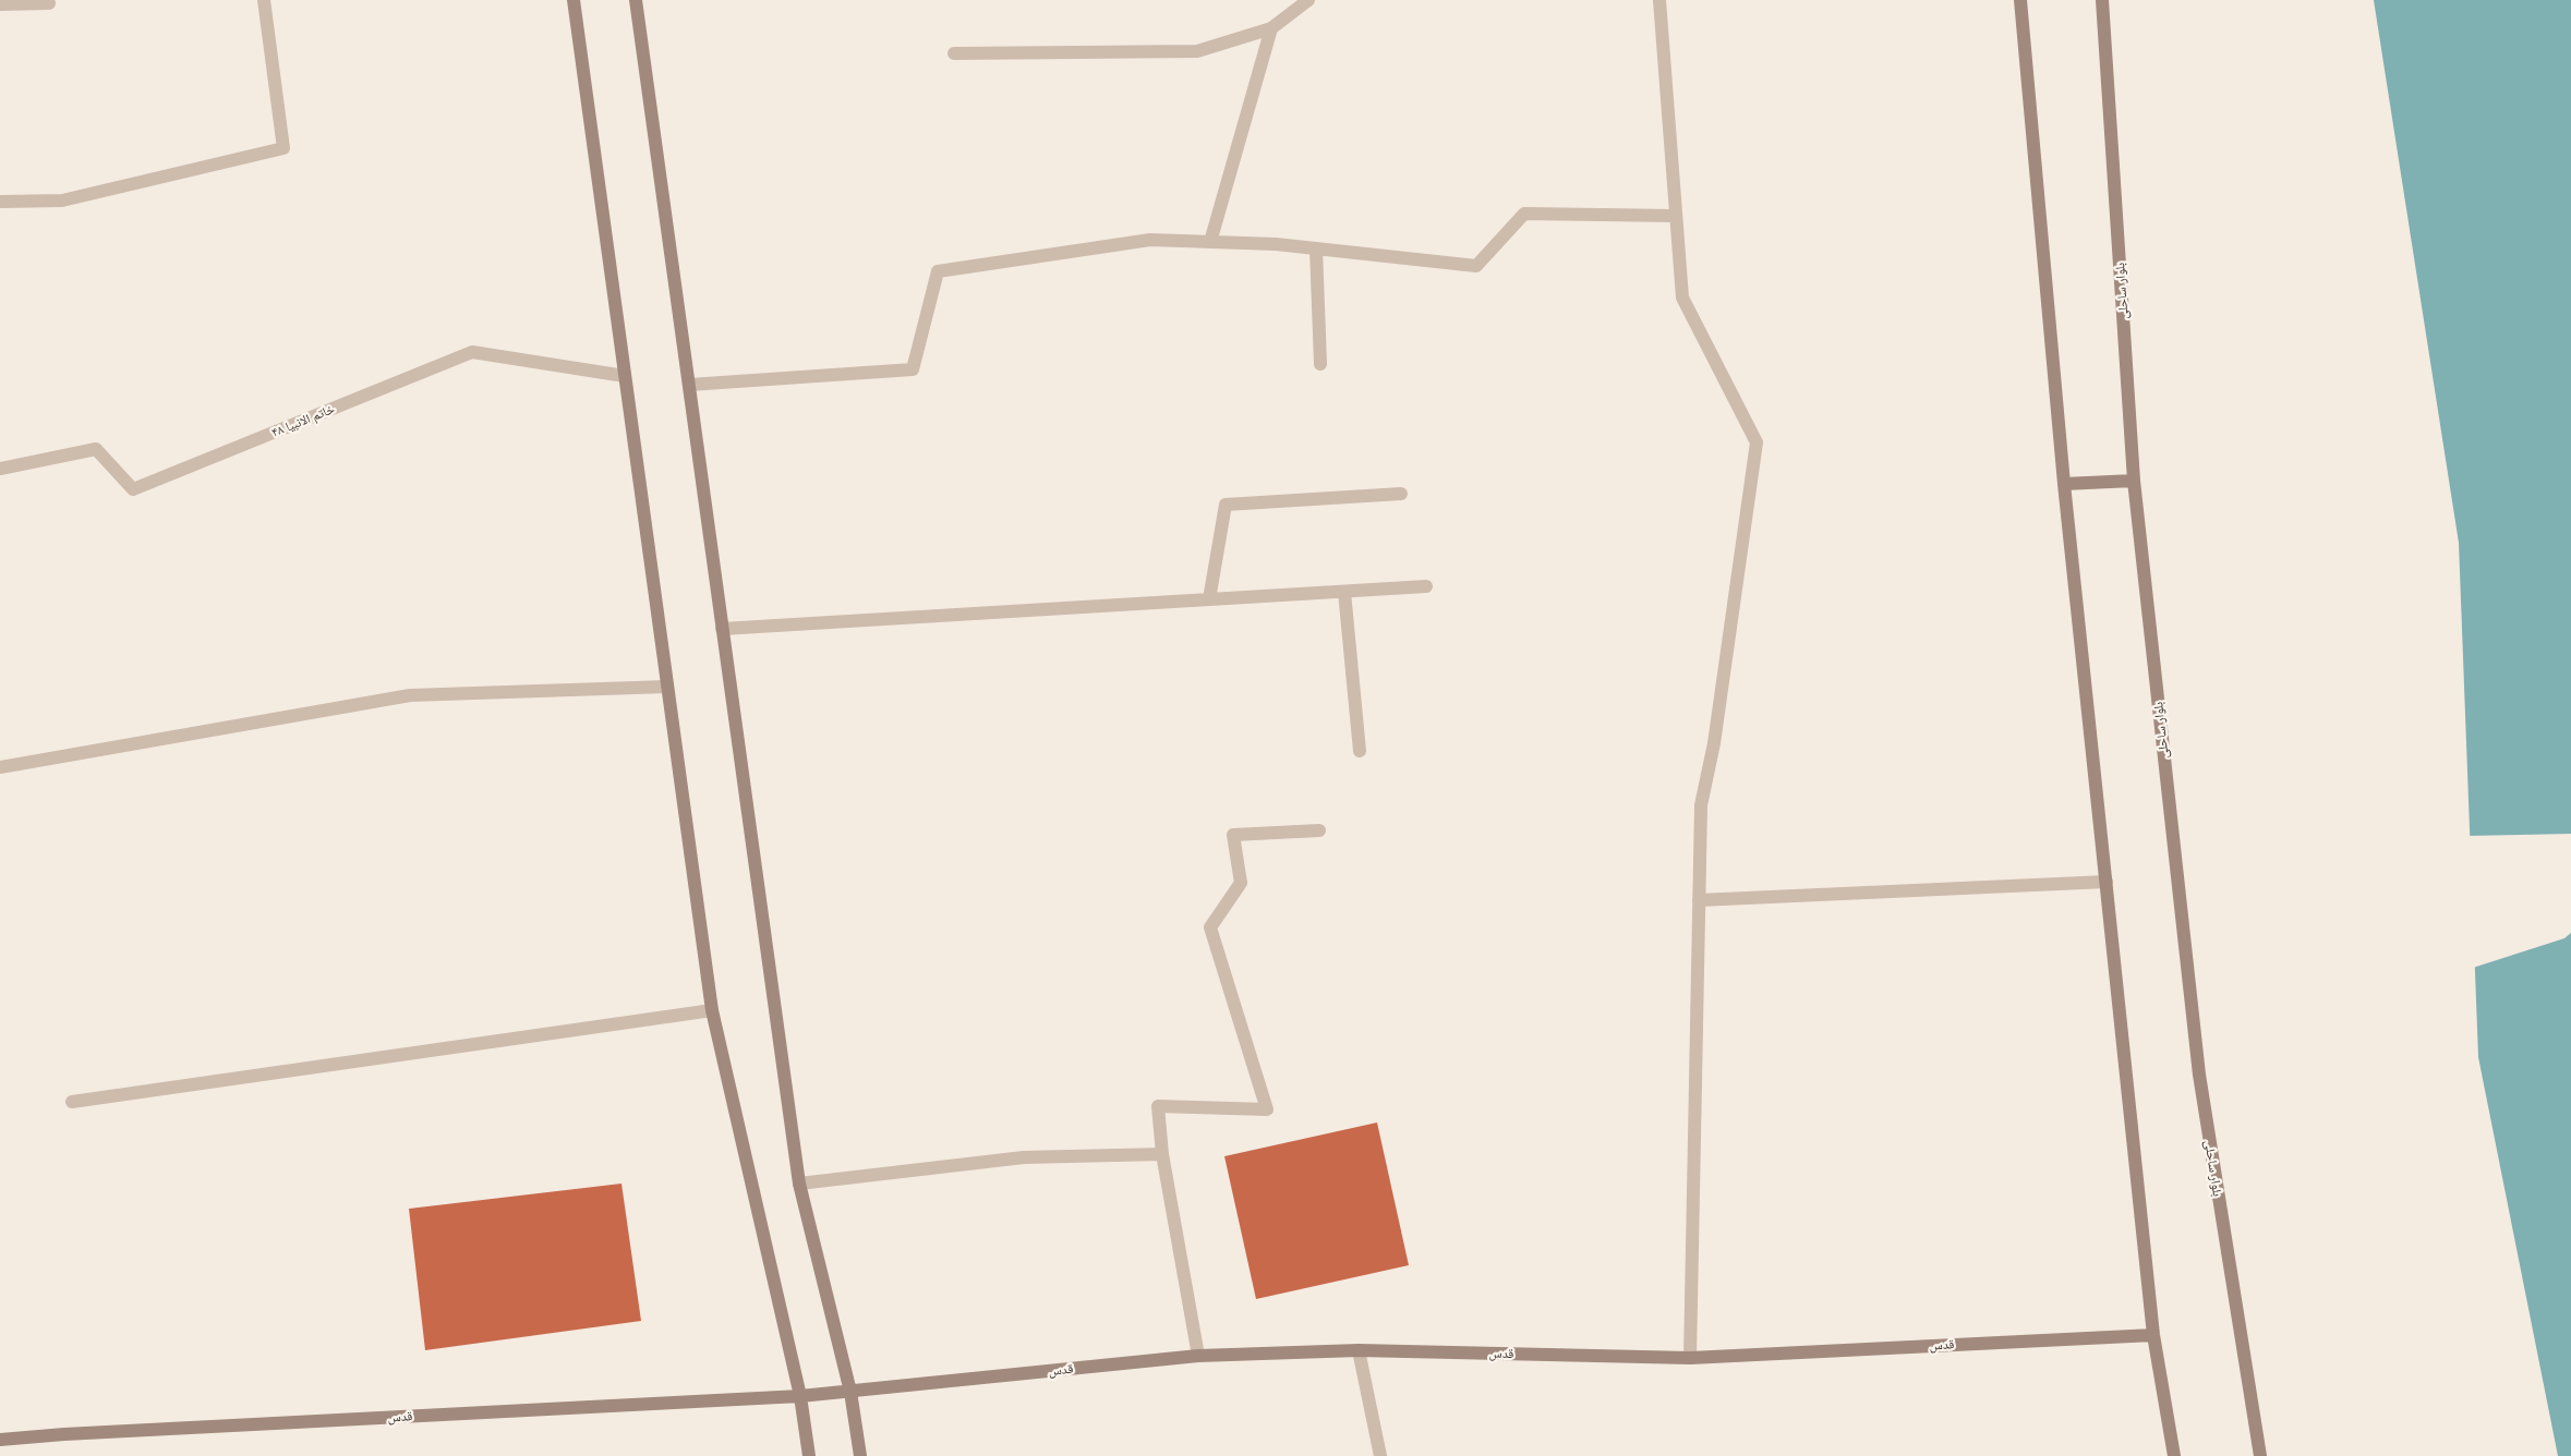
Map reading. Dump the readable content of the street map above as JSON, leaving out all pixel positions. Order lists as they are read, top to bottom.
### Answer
{
  "streets": {
    "main road": ["بلوار ساحلی", "قدس"],
    "street": ["خاتم الانبیا ۴۸"]
  }
}
